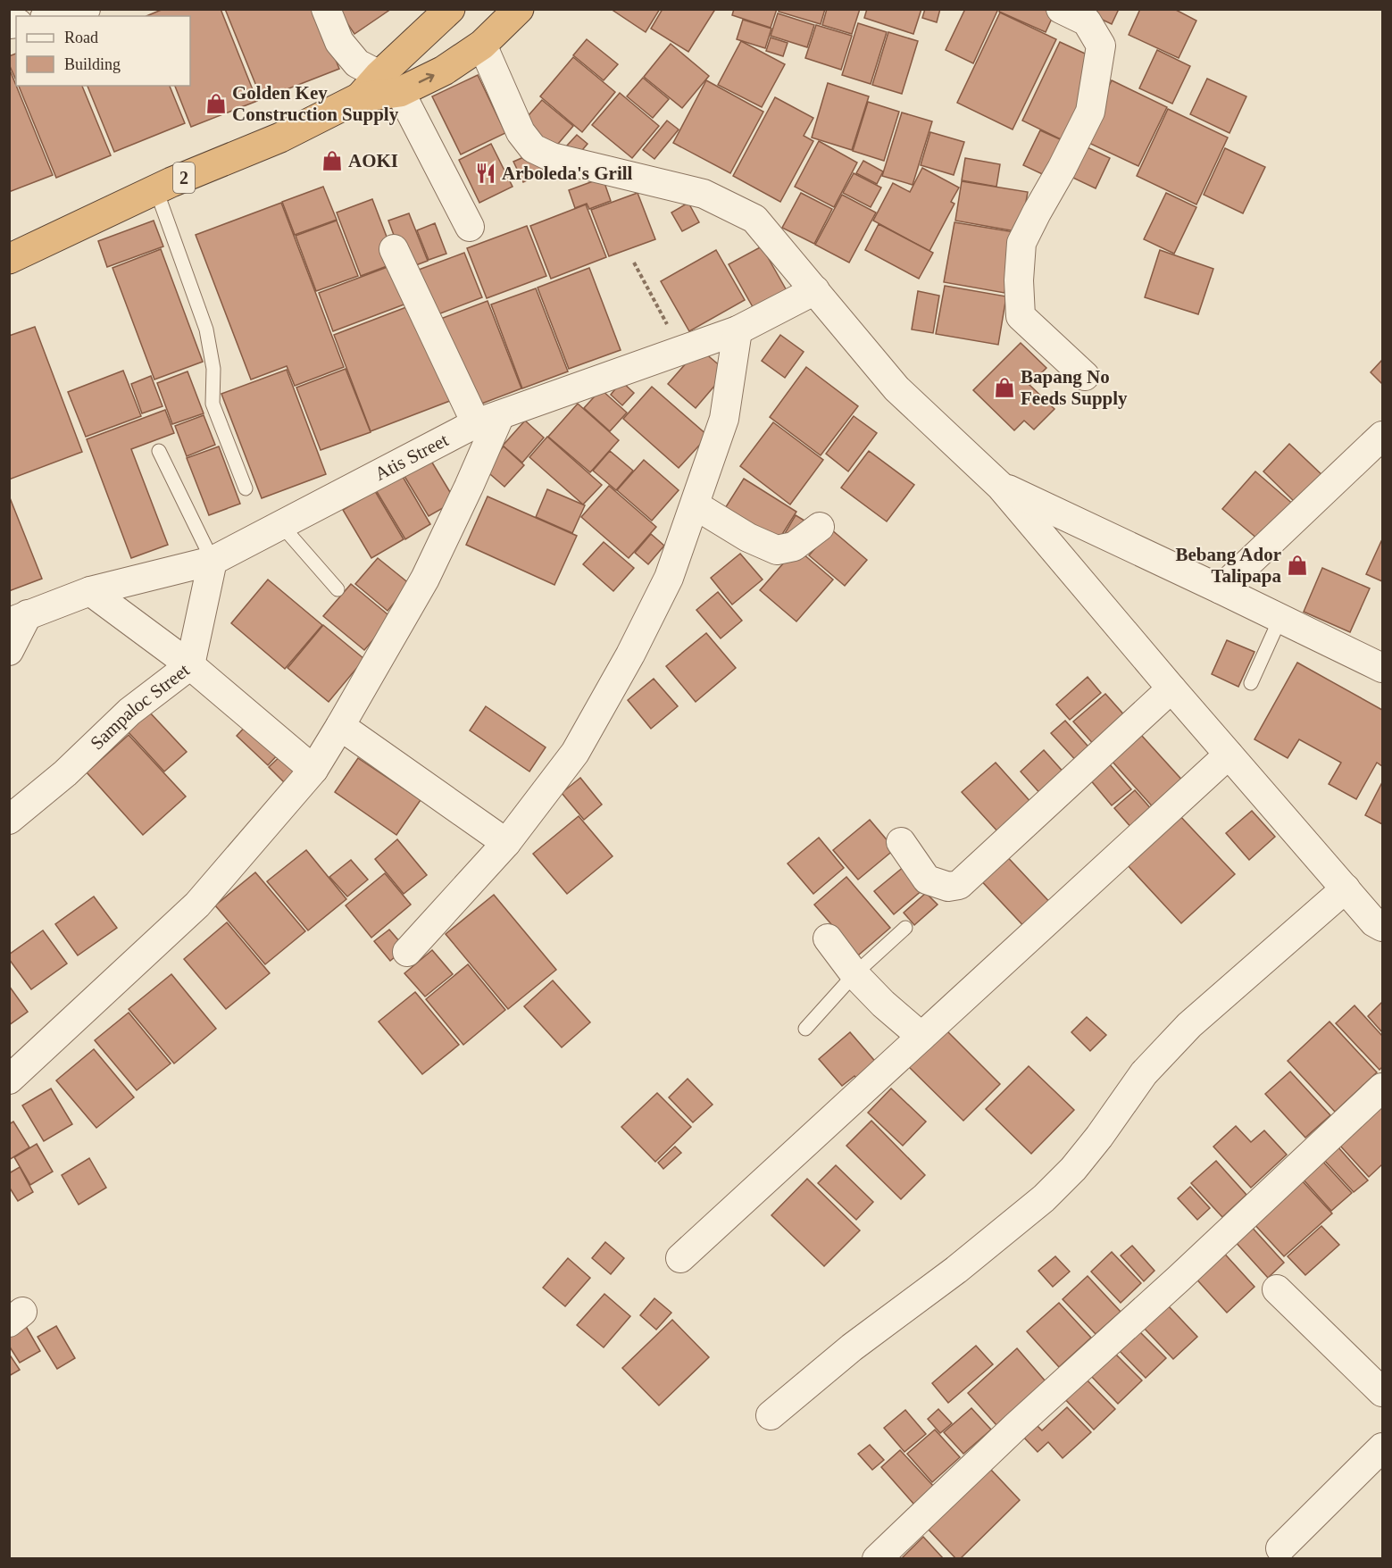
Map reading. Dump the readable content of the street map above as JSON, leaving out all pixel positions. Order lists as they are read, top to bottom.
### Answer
{
  "streets": {
    "highway": ["2"],
    "street": ["Atis Street", "Sampaloc Street"]
  },
  "crossings": [
    ["Atis Street", "Sampaloc Street"]
  ],
  "places": {
    "shop": [
      "Golden Key Construction Supply",
      "AOKI",
      "Bapang No Feeds Supply",
      "Bebang Ador Talipapa"
    ],
    "restaurant": ["Arboleda's Grill"]
  },
  "legend": ["Road", "Building"]
}
